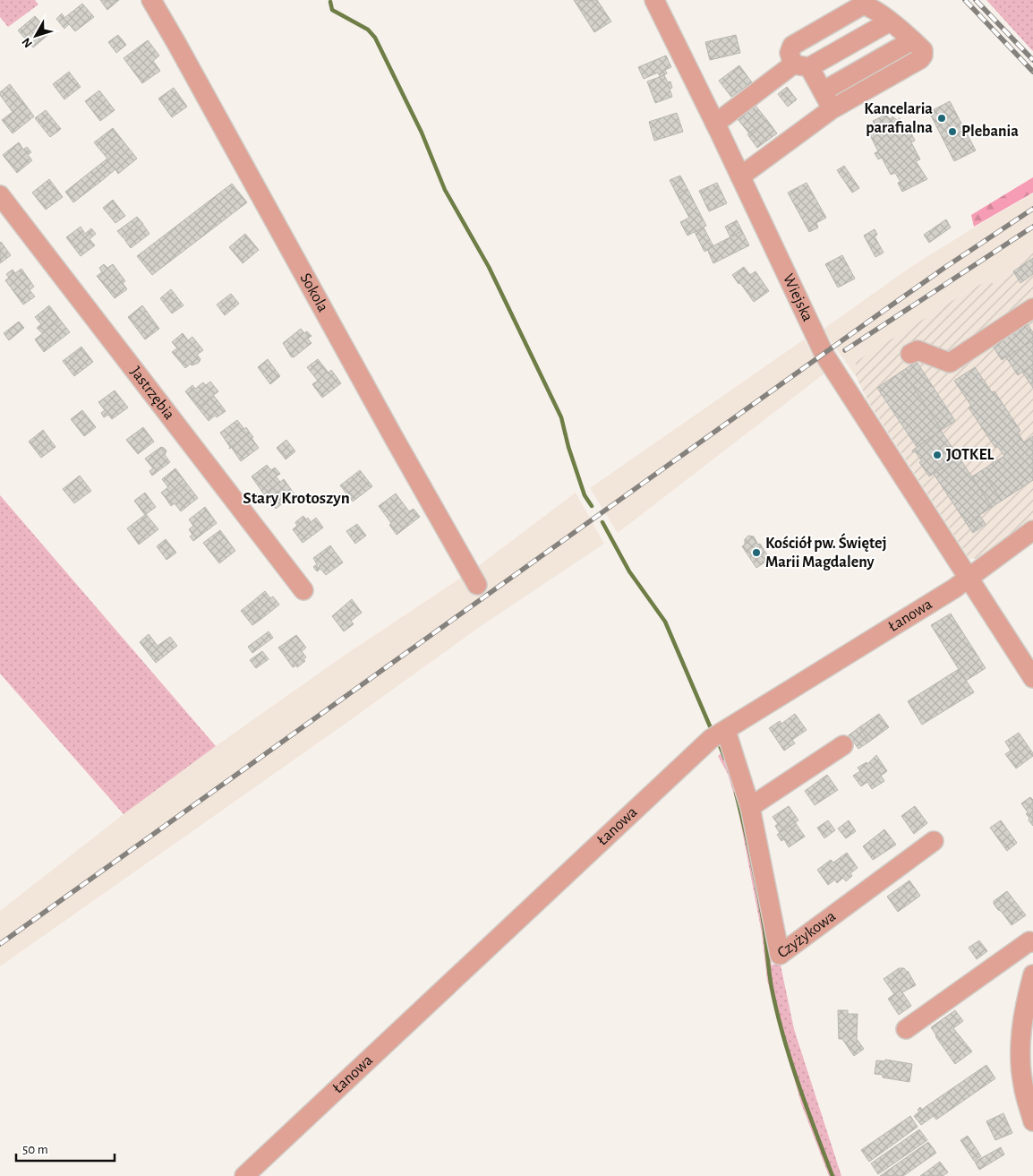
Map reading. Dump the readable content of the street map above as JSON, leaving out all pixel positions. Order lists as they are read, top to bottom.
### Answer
{
  "streets": {
    "street": [
      "Sokola",
      "Wiejska",
      "Jastrzębia",
      "Łanowa",
      "Czyżykowa"
    ]
  },
  "crossings": [
    ["Wiejska", "Łanowa"],
    ["Łanowa", "Czyżykowa"]
  ],
  "districts": ["Stary Krotoszyn"],
  "places": [
    "Kancelaria parafialna",
    "Plebania",
    "JOTKEL",
    "Kościół pw. Świętej Marii Magdaleny"
  ],
  "scale_bar": "50 m",
  "north": "bottom left"
}
